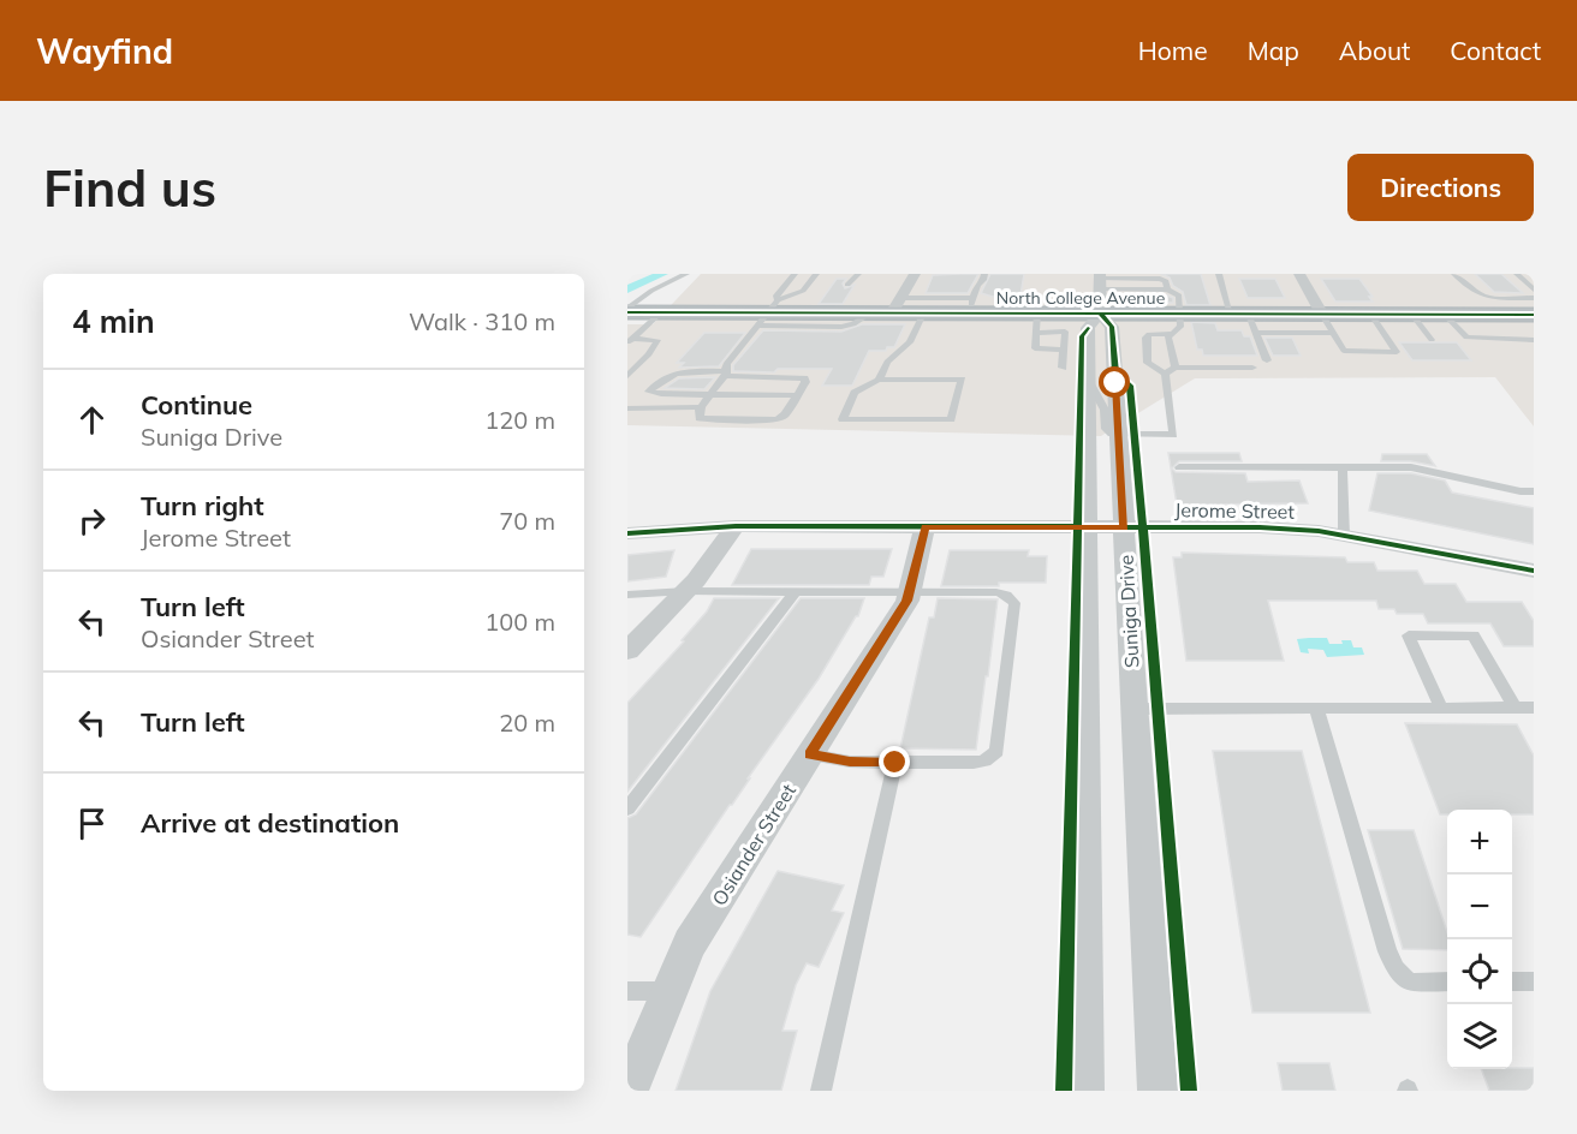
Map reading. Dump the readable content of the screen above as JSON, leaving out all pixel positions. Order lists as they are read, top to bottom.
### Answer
{
  "streets": {
    "highway": ["North College Avenue"],
    "street": ["Jerome Street", "Suniga Drive", "Osiander Street"]
  },
  "crossings": [
    ["North College Avenue", "Suniga Drive"],
    ["Jerome Street", "Suniga Drive"],
    ["Jerome Street", "Osiander Street"]
  ],
  "page": {
    "header": "Wayfind",
    "nav": [
      "Home",
      "Map",
      "About",
      "Contact"
    ],
    "buttons": "Directions",
    "title": "Find us",
    "heading": ["4 min", "Walk · 310 m"],
    "list": [
      ["Continue", "Suniga Drive", "120 m"],
      ["Turn right", "Jerome Street", "70 m"],
      ["Turn left", "Osiander Street", "100 m"],
      ["Turn left", "20 m"],
      "Arrive at destination"
    ],
    "map_buttons": ["+", "−"]
  }
}
